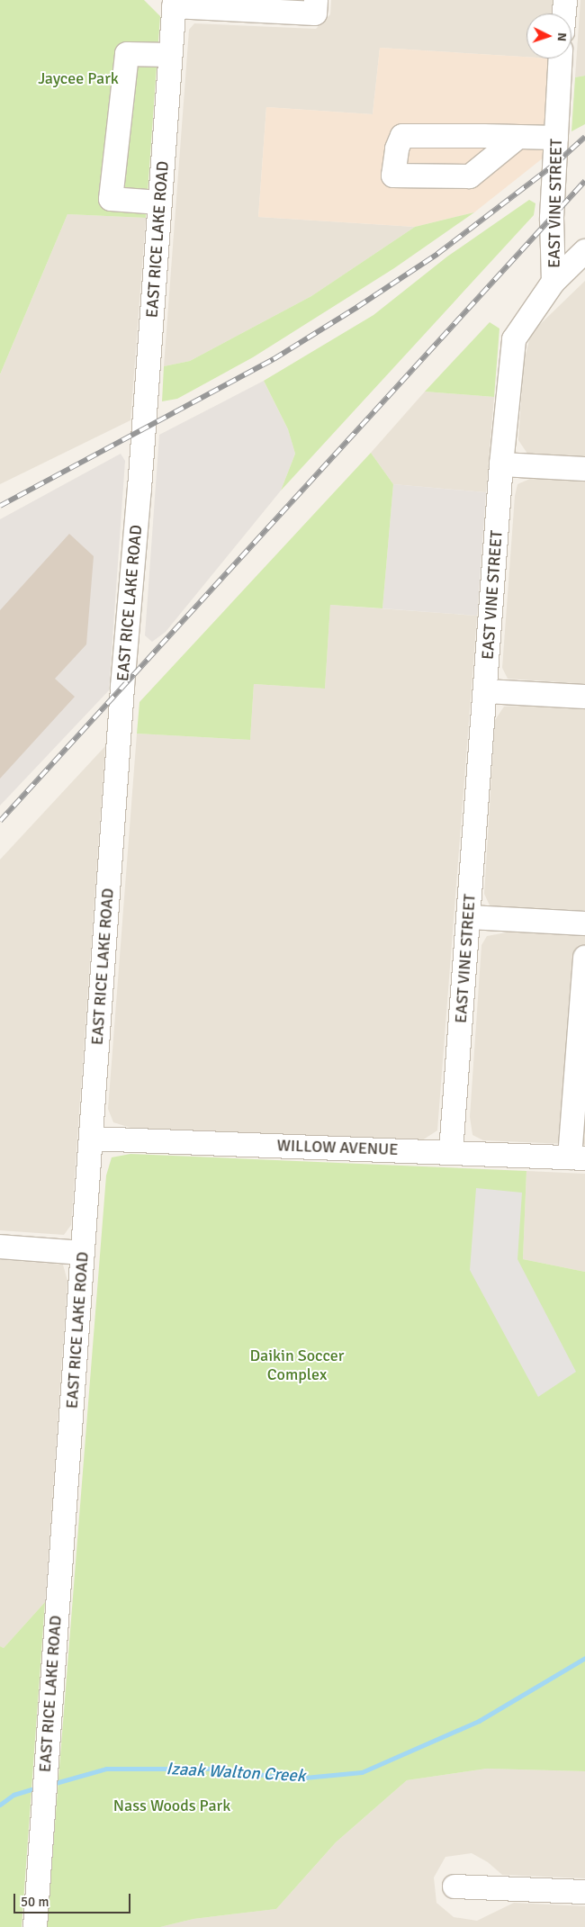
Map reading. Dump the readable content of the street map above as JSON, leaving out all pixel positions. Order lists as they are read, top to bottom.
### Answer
{
  "streets": {
    "street": ["EAST VINE STREET", "EAST RICE LAKE ROAD", "WILLOW AVENUE"]
  },
  "crossings": [
    ["EAST VINE STREET", "WILLOW AVENUE"],
    ["EAST RICE LAKE ROAD", "WILLOW AVENUE"]
  ],
  "water": ["Izaak Walton Creek"],
  "parks": ["Jaycee Park", "Daikin Soccer Complex", "Nass Woods Park"],
  "scale_bar": "50 m",
  "north": "right"
}
